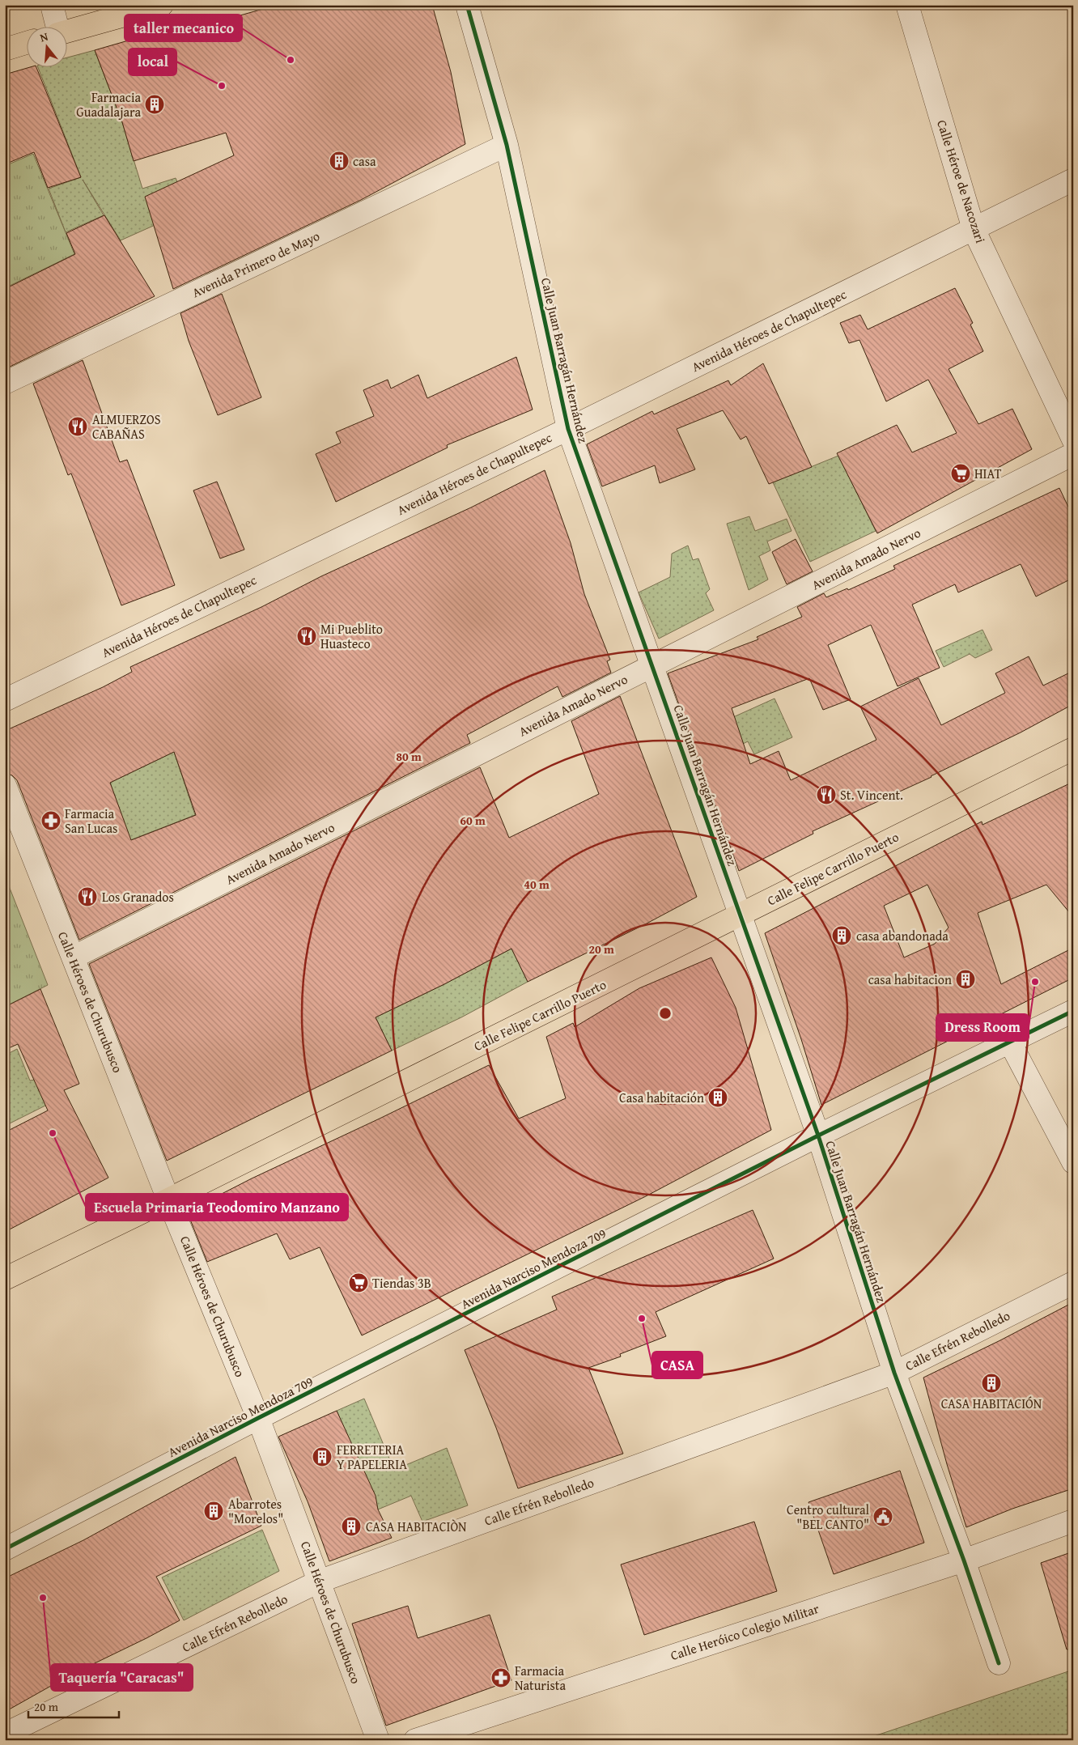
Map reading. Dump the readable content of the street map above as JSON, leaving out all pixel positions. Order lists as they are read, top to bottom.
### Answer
{
  "streets": {
    "main road": ["Calle Felipe Carrillo Puerto"],
    "street": [
      "Calle Héroe de Nacozari",
      "Avenida Primero de Mayo",
      "Avenida Héroes de Chapultepec",
      "Calle Juan Barragán Hernández",
      "Avenida Amado Nervo",
      "Calle Héroes de Churubusco",
      "Avenida Narciso Mendoza 709",
      "Calle Efrén Rebolledo",
      "Calle Heróico Colegio Militar"
    ]
  },
  "crossings": [
    ["Calle Héroe de Nacozari", "Avenida Héroes de Chapultepec"],
    ["Avenida Primero de Mayo", "Calle Juan Barragán Hernández"],
    ["Avenida Héroes de Chapultepec", "Calle Juan Barragán Hernández"],
    ["Calle Juan Barragán Hernández", "Avenida Amado Nervo"],
    ["Calle Juan Barragán Hernández", "Calle Felipe Carrillo Puerto"],
    ["Calle Juan Barragán Hernández", "Avenida Narciso Mendoza 709"],
    ["Calle Juan Barragán Hernández", "Calle Efrén Rebolledo"],
    ["Calle Juan Barragán Hernández", "Calle Heróico Colegio Militar"],
    ["Avenida Amado Nervo", "Calle Héroes de Churubusco"],
    ["Calle Felipe Carrillo Puerto", "Calle Héroes de Churubusco"],
    ["Calle Héroes de Churubusco", "Avenida Narciso Mendoza 709"],
    ["Calle Héroes de Churubusco", "Calle Efrén Rebolledo"]
  ],
  "places": {
    "other": [
      "taller mecanico",
      "local",
      "Dress Room",
      "Escuela Primaria Teodomiro Manzano",
      "CASA",
      "Taquería \"Caracas\""
    ],
    "building": [
      "Farmacia Guadalajara",
      "casa",
      "casa abandonada",
      "casa habitacion",
      "Casa habitación",
      "CASA HABITACIÓN",
      "FERRETERIA Y PAPELERIA",
      "Abarrotes \"Morelos\"",
      "CASA HABITACIÒN"
    ],
    "restaurant": [
      "ALMUERZOS CABAÑAS",
      "Mi Pueblito Huasteco",
      "St. Vincent.",
      "Los Granados"
    ],
    "supermarket": ["HIAT", "Tiendas 3B"],
    "pharmacy": ["Farmacia San Lucas", "Farmacia Naturista"],
    "public building": ["Centro cultural \"BEL CANTO\""]
  },
  "scale_bar": "20 m",
  "north": "top",
  "rings": [
    "80 m",
    "60 m",
    "40 m",
    "20 m"
  ]
}
